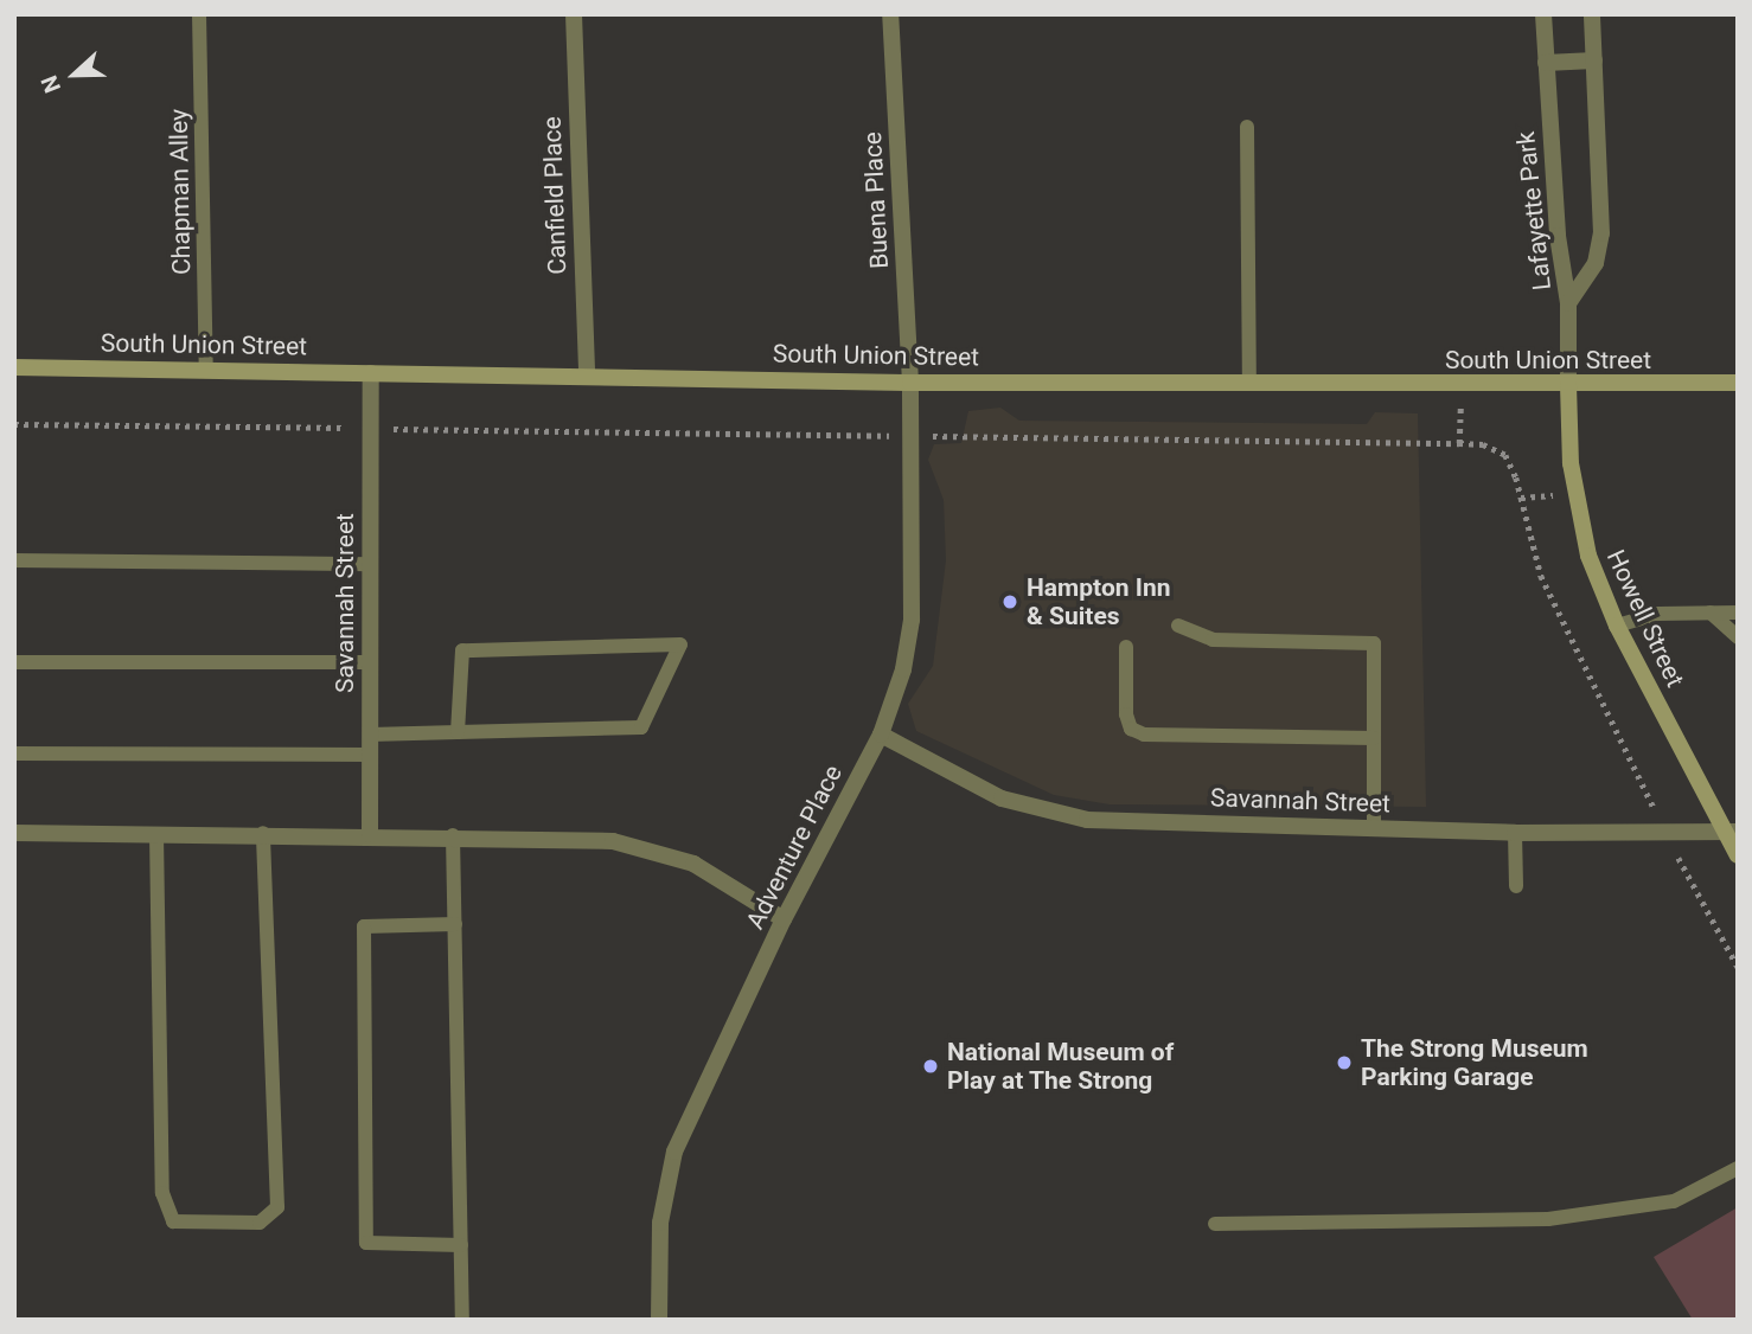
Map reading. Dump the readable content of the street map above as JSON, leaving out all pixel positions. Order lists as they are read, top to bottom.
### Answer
{
  "streets": {
    "main road": ["South Union Street", "Howell Street"],
    "street": [
      "Canfield Place",
      "Buena Place",
      "Lafayette Park",
      "Savannah Street",
      "Adventure Place"
    ],
    "lane": ["Chapman Alley"]
  },
  "crossings": [
    ["Chapman Alley", "South Union Street"],
    ["Canfield Place", "South Union Street"],
    ["Buena Place", "South Union Street"],
    ["Buena Place", "Adventure Place"],
    ["South Union Street", "Savannah Street"],
    ["South Union Street", "Howell Street"],
    ["South Union Street", "Adventure Place"],
    ["Savannah Street", "Howell Street"],
    ["Savannah Street", "Adventure Place"]
  ],
  "places": ["Hampton Inn & Suites", "The Strong Museum Parking Garage", "National Museum of Play at The Strong"],
  "north": "left"
}
